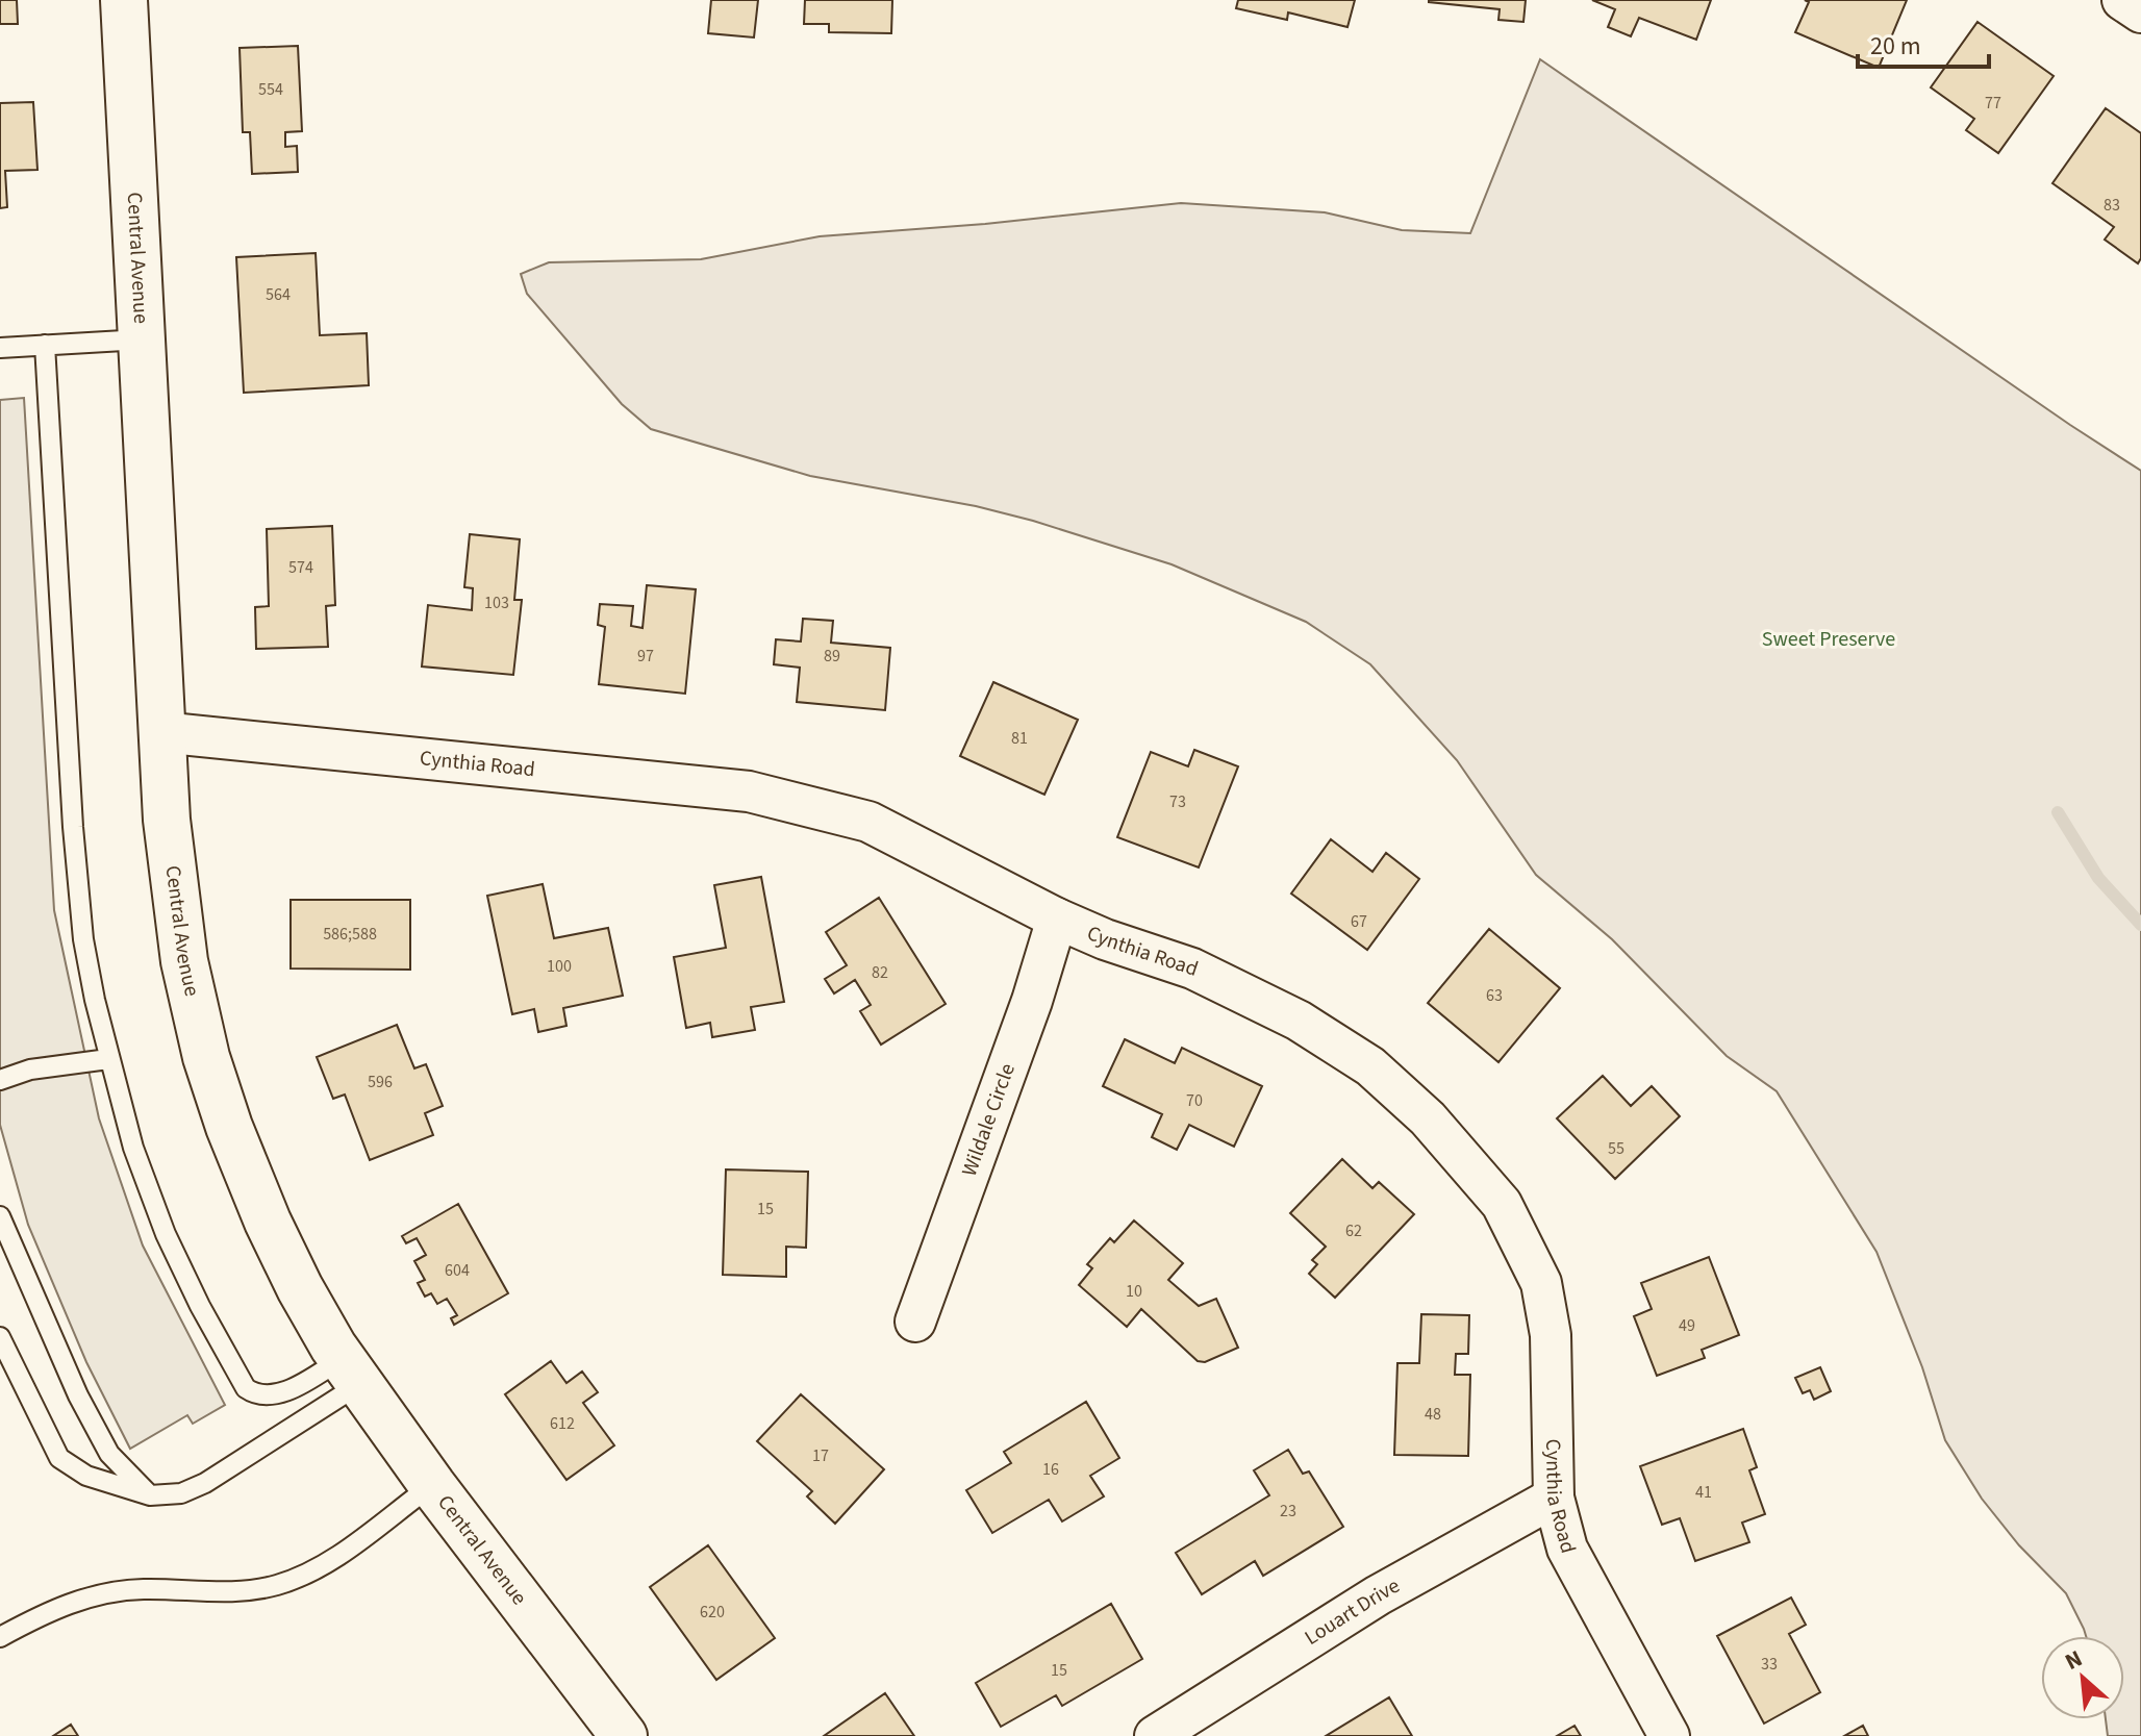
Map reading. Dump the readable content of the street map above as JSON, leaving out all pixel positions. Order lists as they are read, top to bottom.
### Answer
{
  "streets": {
    "main road": ["Central Avenue"],
    "street": ["Cynthia Road", "Wildale Circle", "Louart Drive"]
  },
  "crossings": [
    ["Central Avenue", "Cynthia Road"],
    ["Cynthia Road", "Wildale Circle"],
    ["Cynthia Road", "Louart Drive"]
  ],
  "parks": ["Sweet Preserve"],
  "house_numbers": [
    "554",
    "77",
    "83",
    "564",
    "574",
    "103",
    "97",
    "89",
    "81",
    "73",
    "67",
    "586;588",
    "100",
    "82",
    "63",
    "596",
    "70",
    "55",
    "15",
    "62",
    "604",
    "10",
    "49",
    "48",
    "612",
    "17",
    "16",
    "41",
    "23",
    "620",
    "33",
    "15"
  ],
  "scale_bar": "20 m",
  "north": "top left"
}
